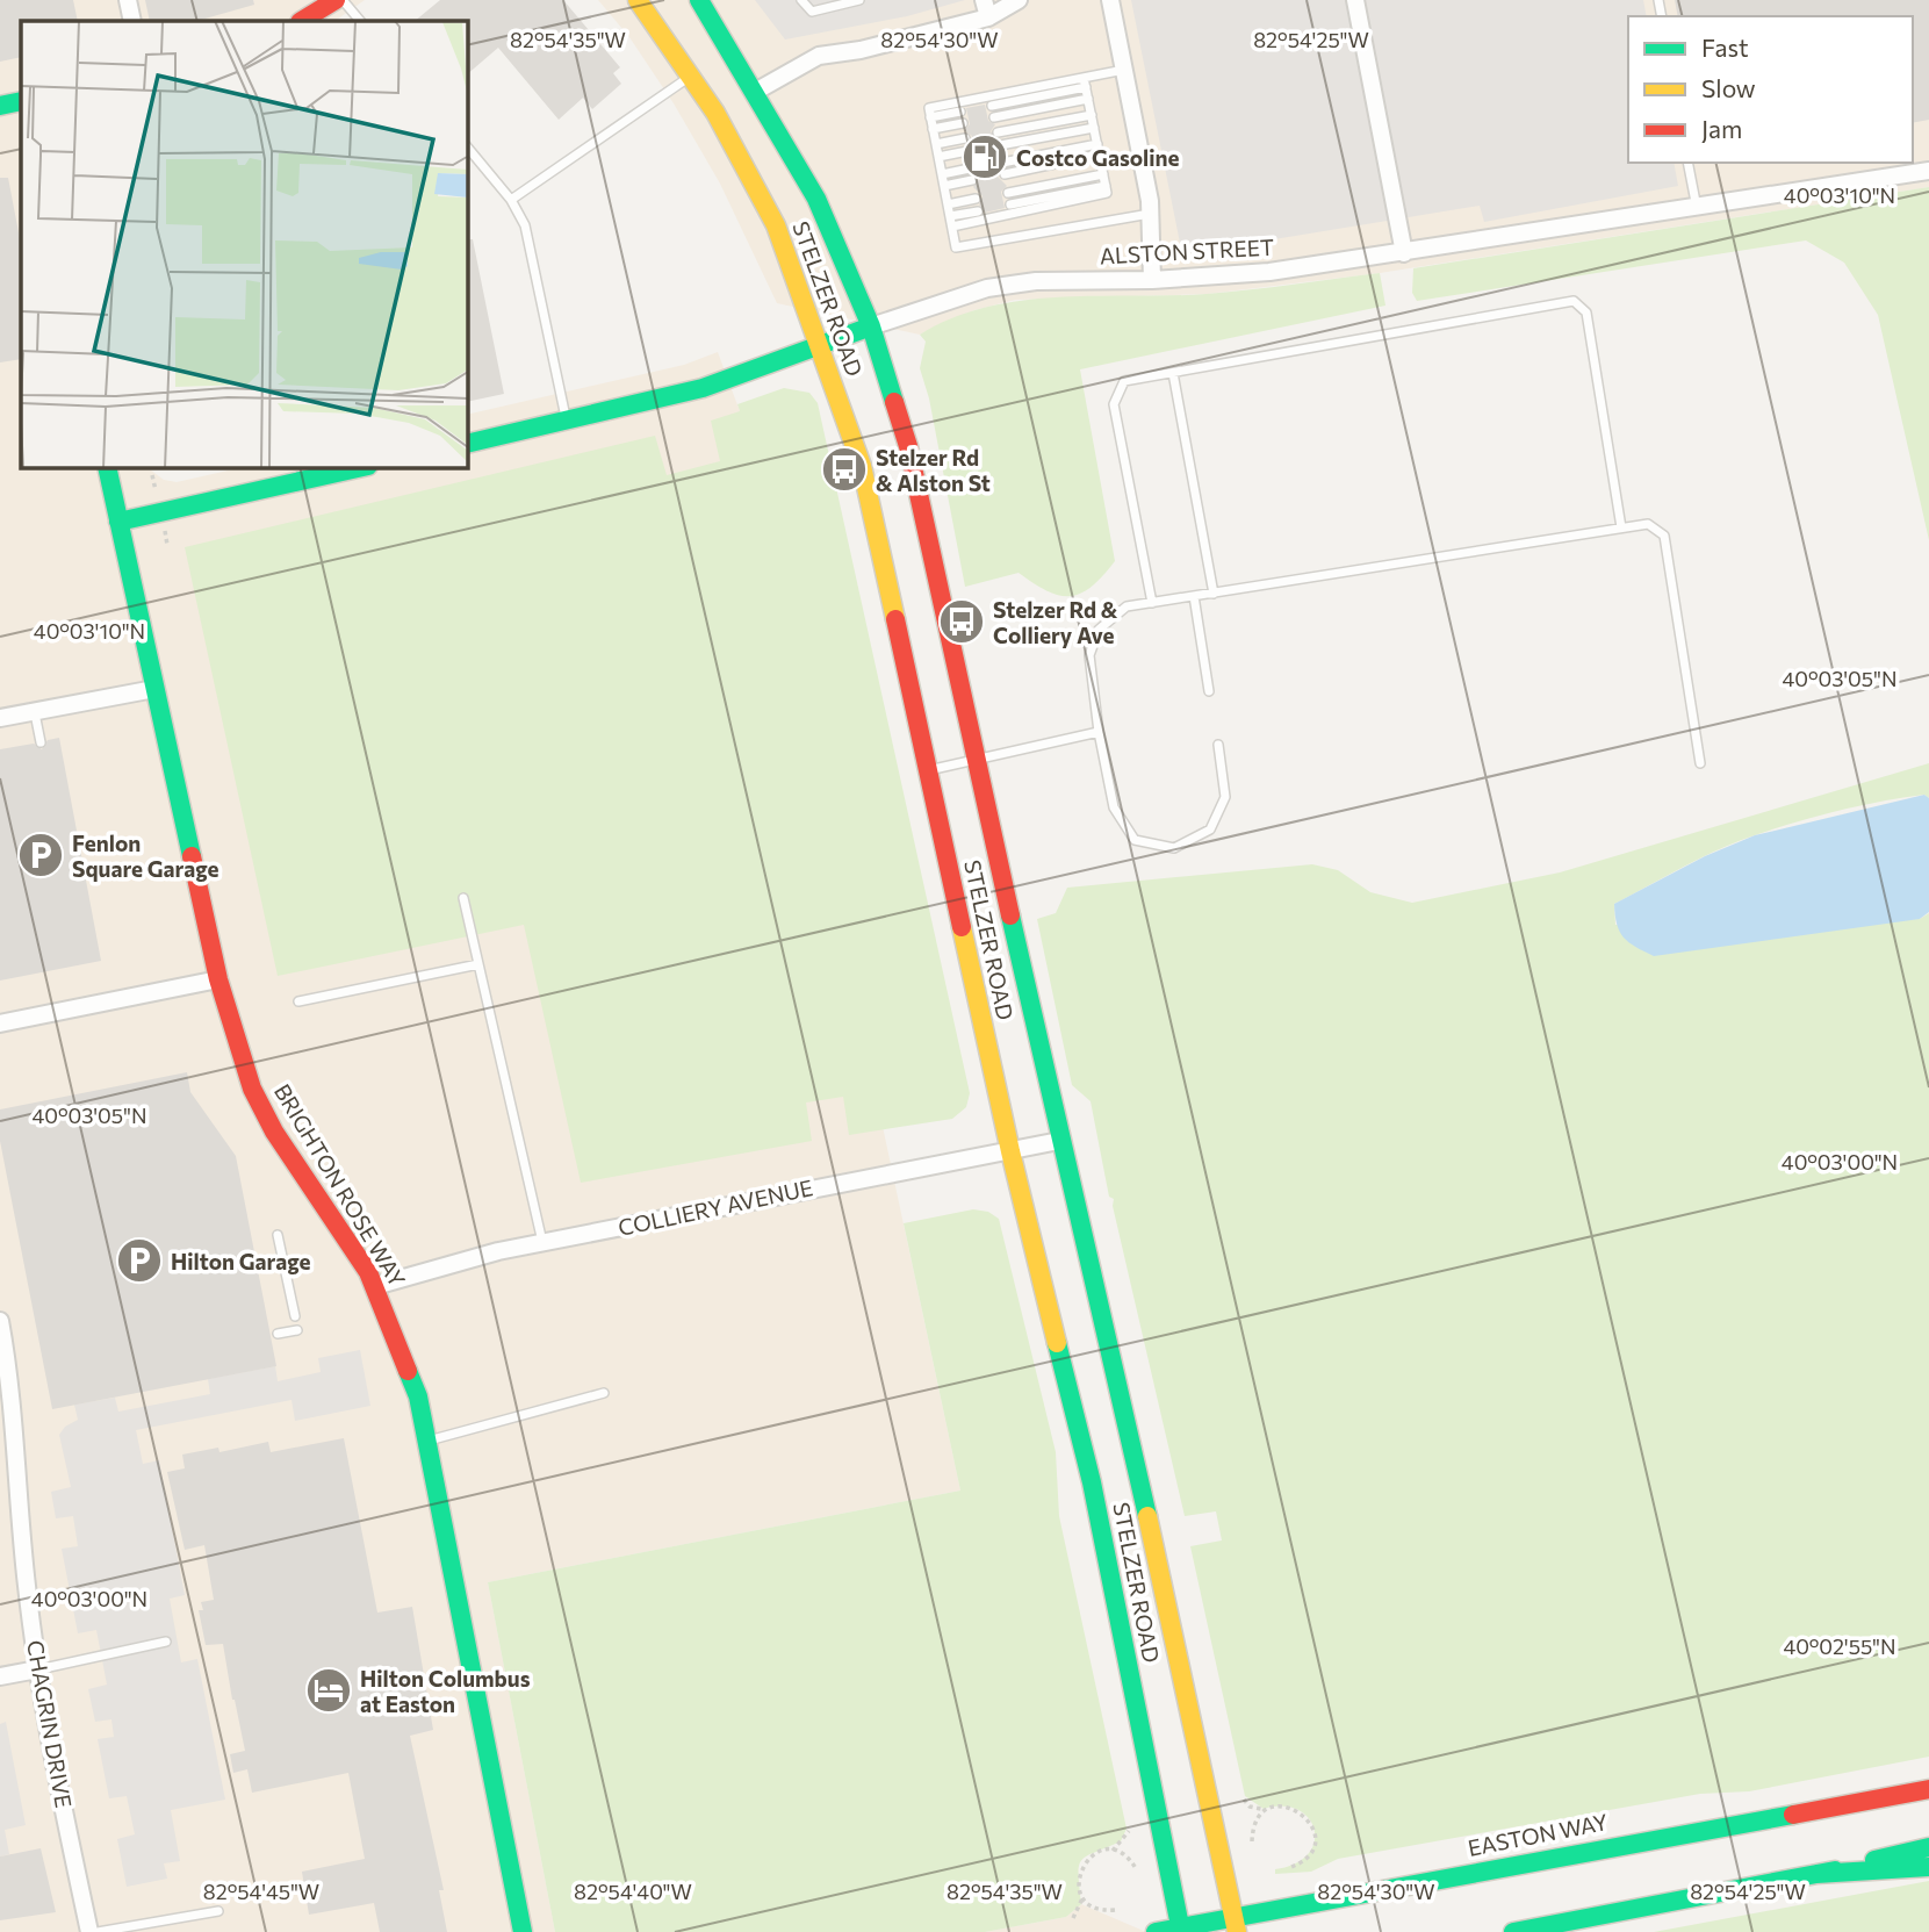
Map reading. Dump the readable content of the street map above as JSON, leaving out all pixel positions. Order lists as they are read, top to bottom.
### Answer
{
  "streets": {
    "main road": [
      "ALSTON STREET",
      "STELZER ROAD",
      "BRIGHTON ROSE WAY",
      "EASTON WAY"
    ],
    "street": ["COLLIERY AVENUE", "CHAGRIN DRIVE"]
  },
  "crossings": [
    ["ALSTON STREET", "STELZER ROAD"],
    ["STELZER ROAD", "COLLIERY AVENUE"],
    ["STELZER ROAD", "EASTON WAY"],
    ["BRIGHTON ROSE WAY", "COLLIERY AVENUE"]
  ],
  "places": {
    "fuel station": ["Costco Gasoline"],
    "bus stop": ["Stelzer Rd & Alston St", "Stelzer Rd & Colliery Ave"],
    "parking": ["Fenlon Square Garage", "Hilton Garage"],
    "hotel": ["Hilton Columbus at Easton"]
  },
  "legend": ["Fast", "Slow", "Jam"],
  "coordinates": [
    "82°54'35\"W",
    "82°54'30\"W",
    "82°54'25\"W",
    "40°03'10\"N",
    "40°03'05\"N",
    "40°03'00\"N",
    "40°02'55\"N",
    "82°54'45\"W",
    "82°54'40\"W"
  ]
}
